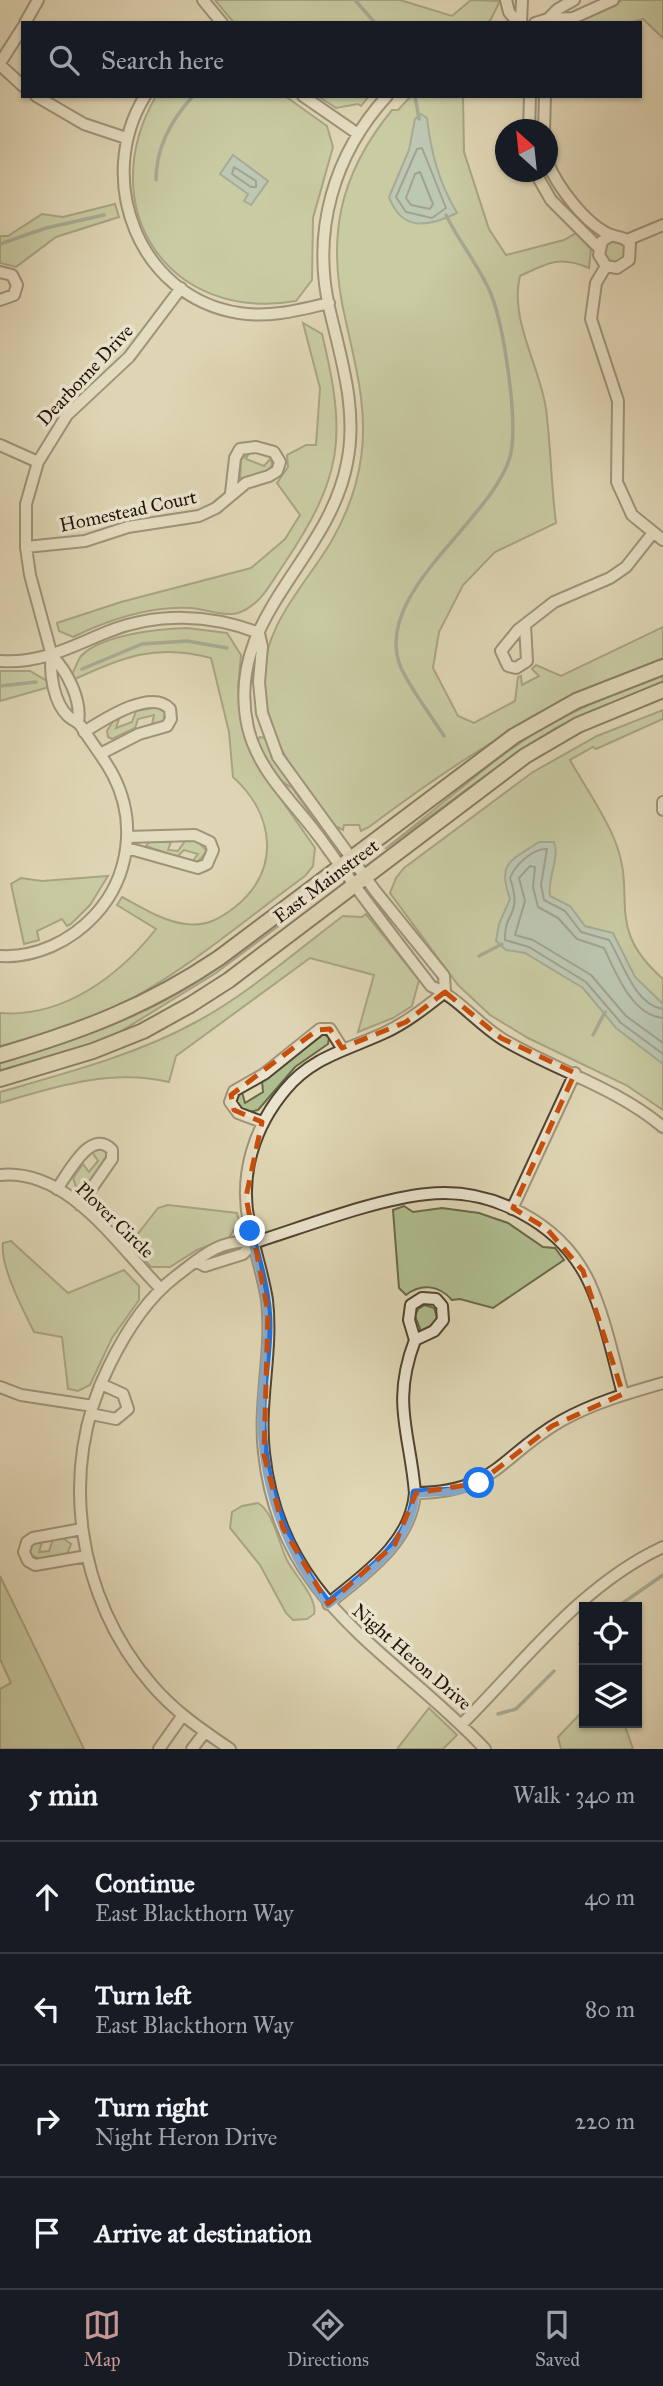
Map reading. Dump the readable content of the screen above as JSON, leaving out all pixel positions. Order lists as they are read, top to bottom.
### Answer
{
  "streets": {
    "main road": ["East Mainstreet"],
    "street": [
      "Dearborne Drive",
      "Homestead Court",
      "Plover Circle",
      "Night Heron Drive"
    ]
  },
  "crossings": [
    ["Dearborne Drive", "Homestead Court"]
  ],
  "north": "top left",
  "page": {
    "search": "Search here",
    "heading": ["5 min", "Walk · 340 m"],
    "list": [
      ["Continue", "East Blackthorn Way", "40 m"],
      ["Turn left", "East Blackthorn Way", "80 m"],
      ["Turn right", "Night Heron Drive", "220 m"],
      "Arrive at destination"
    ],
    "nav": ["Map", "Directions", "Saved"]
  }
}
